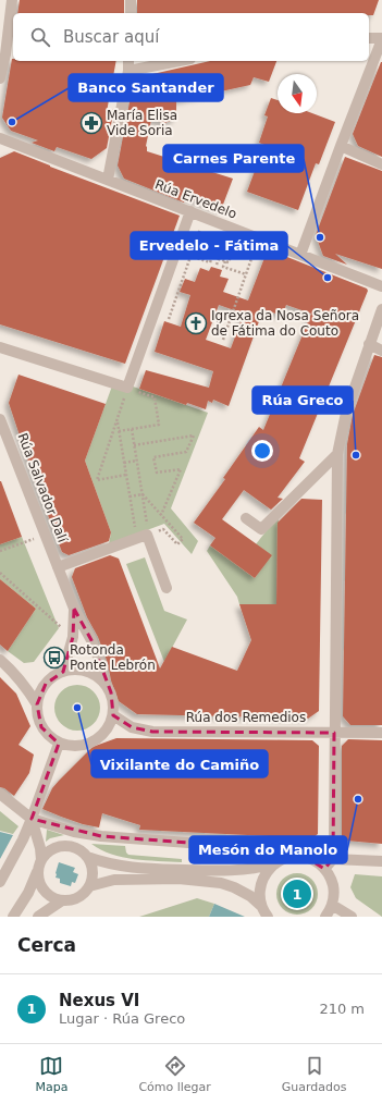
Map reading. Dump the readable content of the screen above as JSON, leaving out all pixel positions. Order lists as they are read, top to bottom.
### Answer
{
  "streets": {
    "street": ["Rúa Ervedelo", "Rúa Salvador Dalí", "Rúa dos Remedios"]
  },
  "crossings": [
    ["Rúa Salvador Dalí", "Rúa dos Remedios"]
  ],
  "places": {
    "other": [
      "Banco Santander",
      "Carnes Parente",
      "Ervedelo - Fátima",
      "Rúa Greco",
      "Vixilante do Camiño",
      "Mesón do Manolo"
    ],
    "pharmacy": ["María Elisa Vide Soria"],
    "church": ["Igrexa da Nosa Señora de Fátima do Couto"],
    "bus stop": ["Rotonda Ponte Lebrón"]
  },
  "north": "bottom",
  "page": {
    "search": "Buscar aquí",
    "pins": "1",
    "heading": "Cerca",
    "list": [
      {
        "mark": "1",
        "name": "Nexus VI",
        "note": "Lugar · Rúa Greco",
        "value": "210 m"
      }
    ],
    "nav": ["Mapa", "Cómo llegar", "Guardados"]
  }
}
